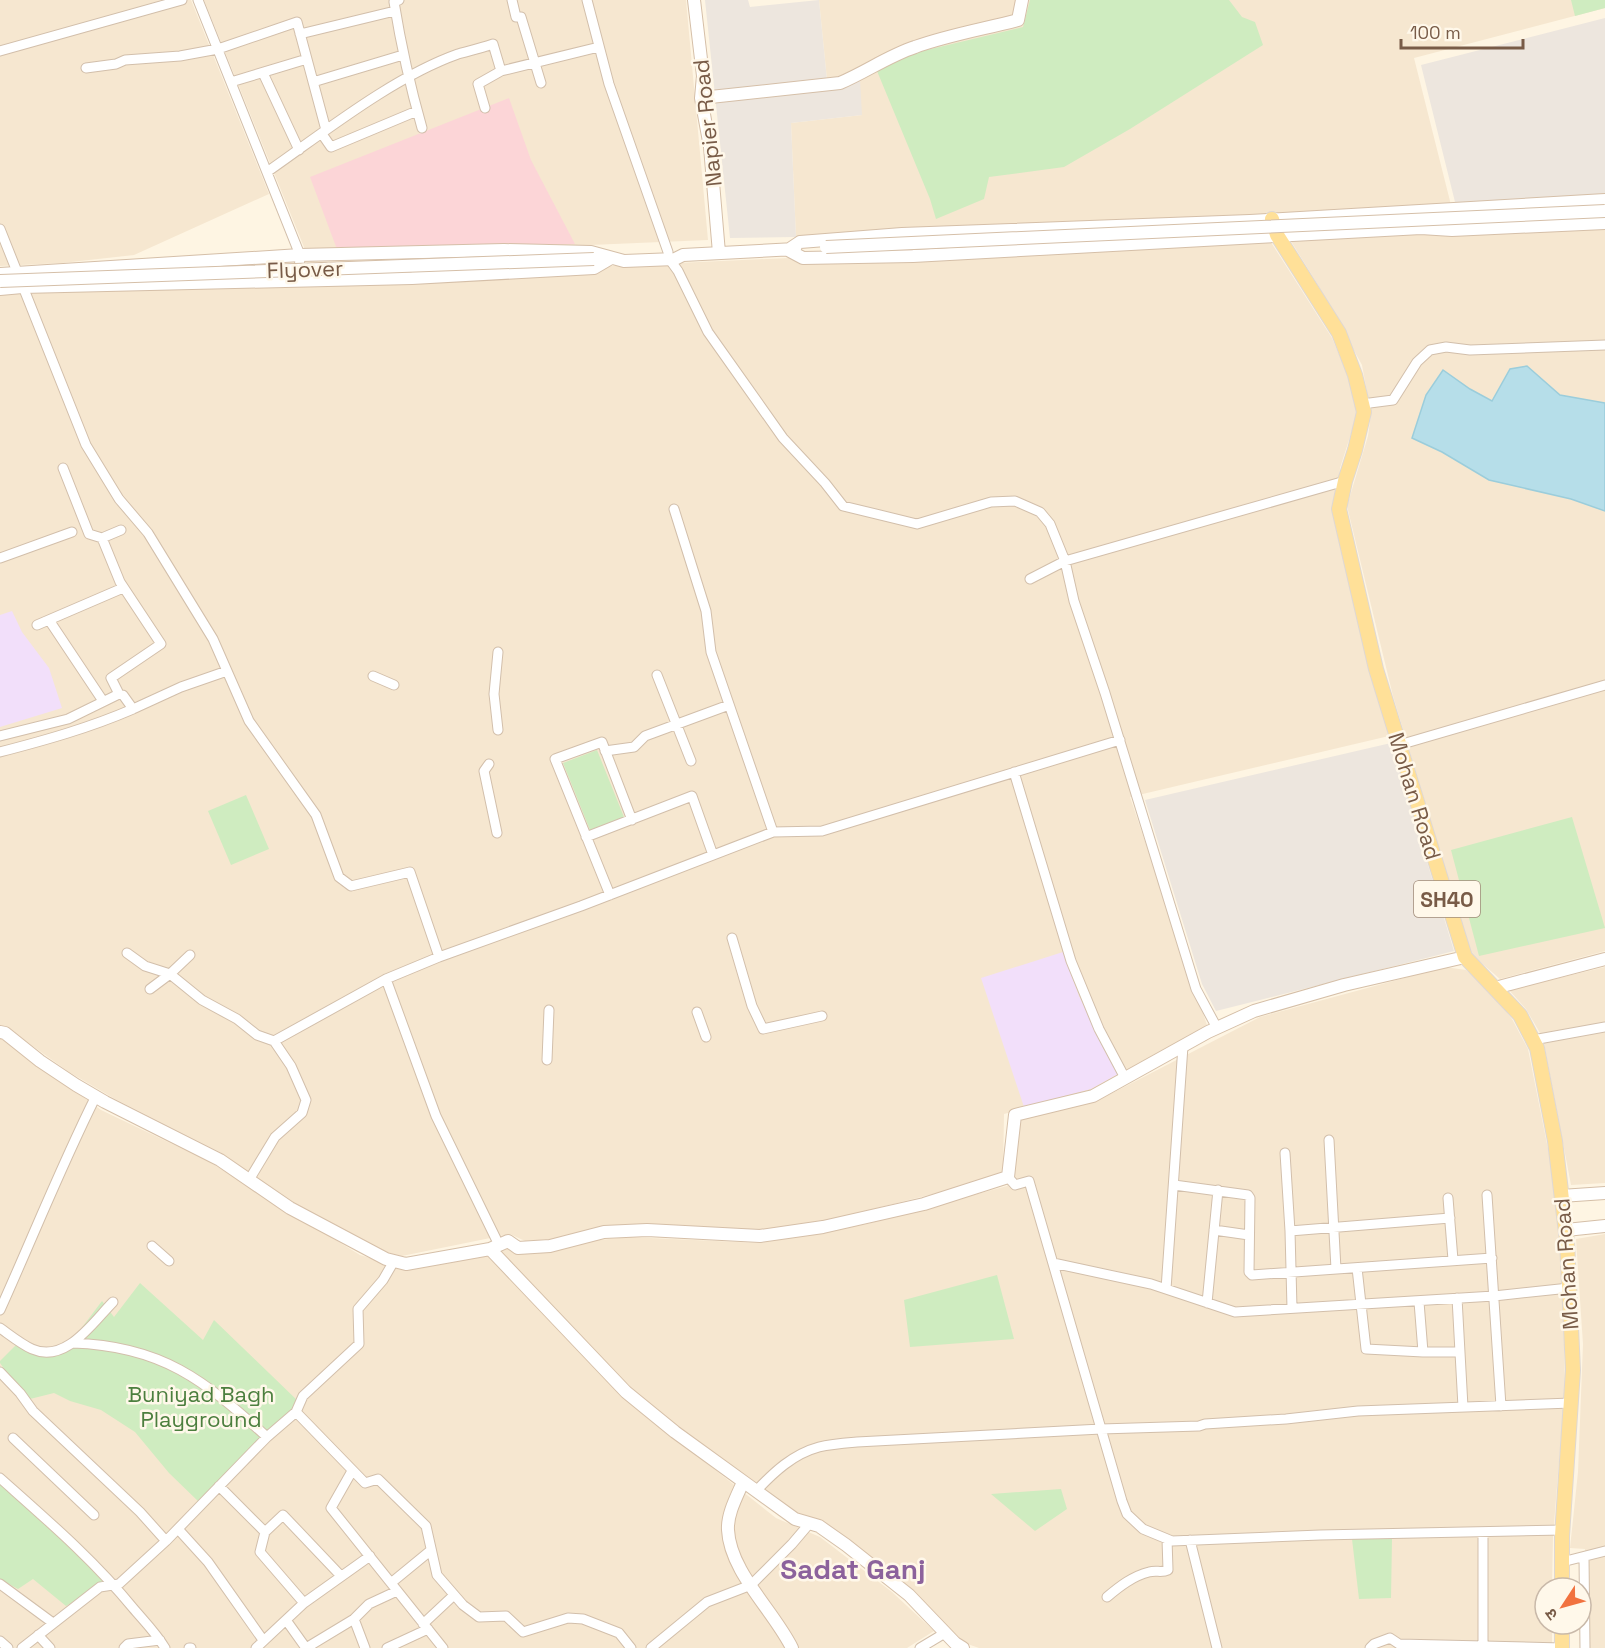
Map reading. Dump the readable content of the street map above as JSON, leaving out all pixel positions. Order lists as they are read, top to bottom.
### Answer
{
  "streets": {
    "main road": [
      "Napier Road",
      "Flyover",
      "Mohan Road",
      "SH40"
    ]
  },
  "districts": ["Sadat Ganj"],
  "parks": ["Buniyad Bagh Playground"],
  "scale_bar": "100 m",
  "north": "bottom left"
}
